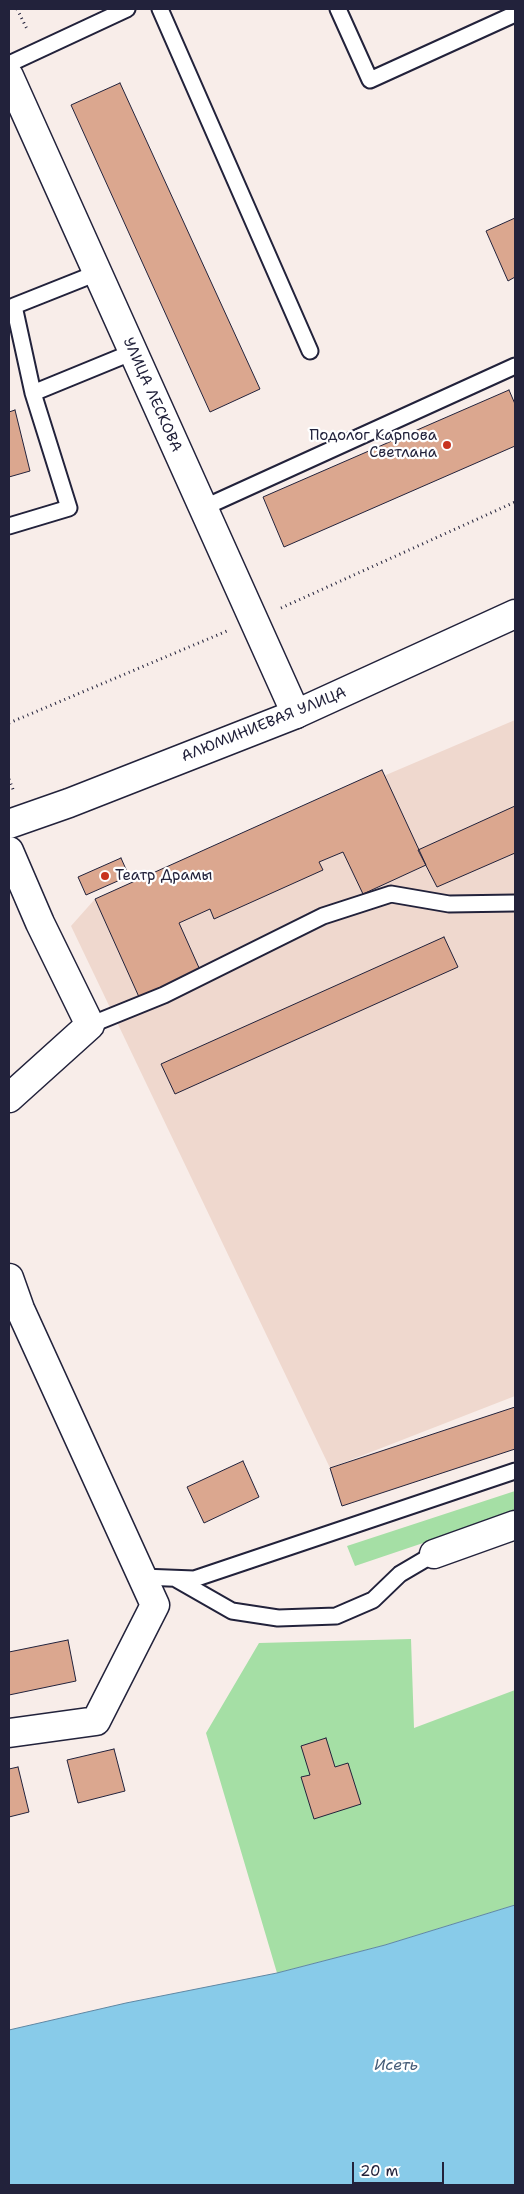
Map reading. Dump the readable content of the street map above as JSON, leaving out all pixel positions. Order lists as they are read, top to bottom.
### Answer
{
  "streets": {
    "street": ["УЛИЦА ЛЕСКОВА", "АЛЮМИНИЕВАЯ УЛИЦА"]
  },
  "crossings": [
    ["УЛИЦА ЛЕСКОВА", "АЛЮМИНИЕВАЯ УЛИЦА"]
  ],
  "water": ["Исеть"],
  "places": ["Подолог Карпова Светлана", "Театр Драмы"],
  "scale_bar": "20 m"
}
